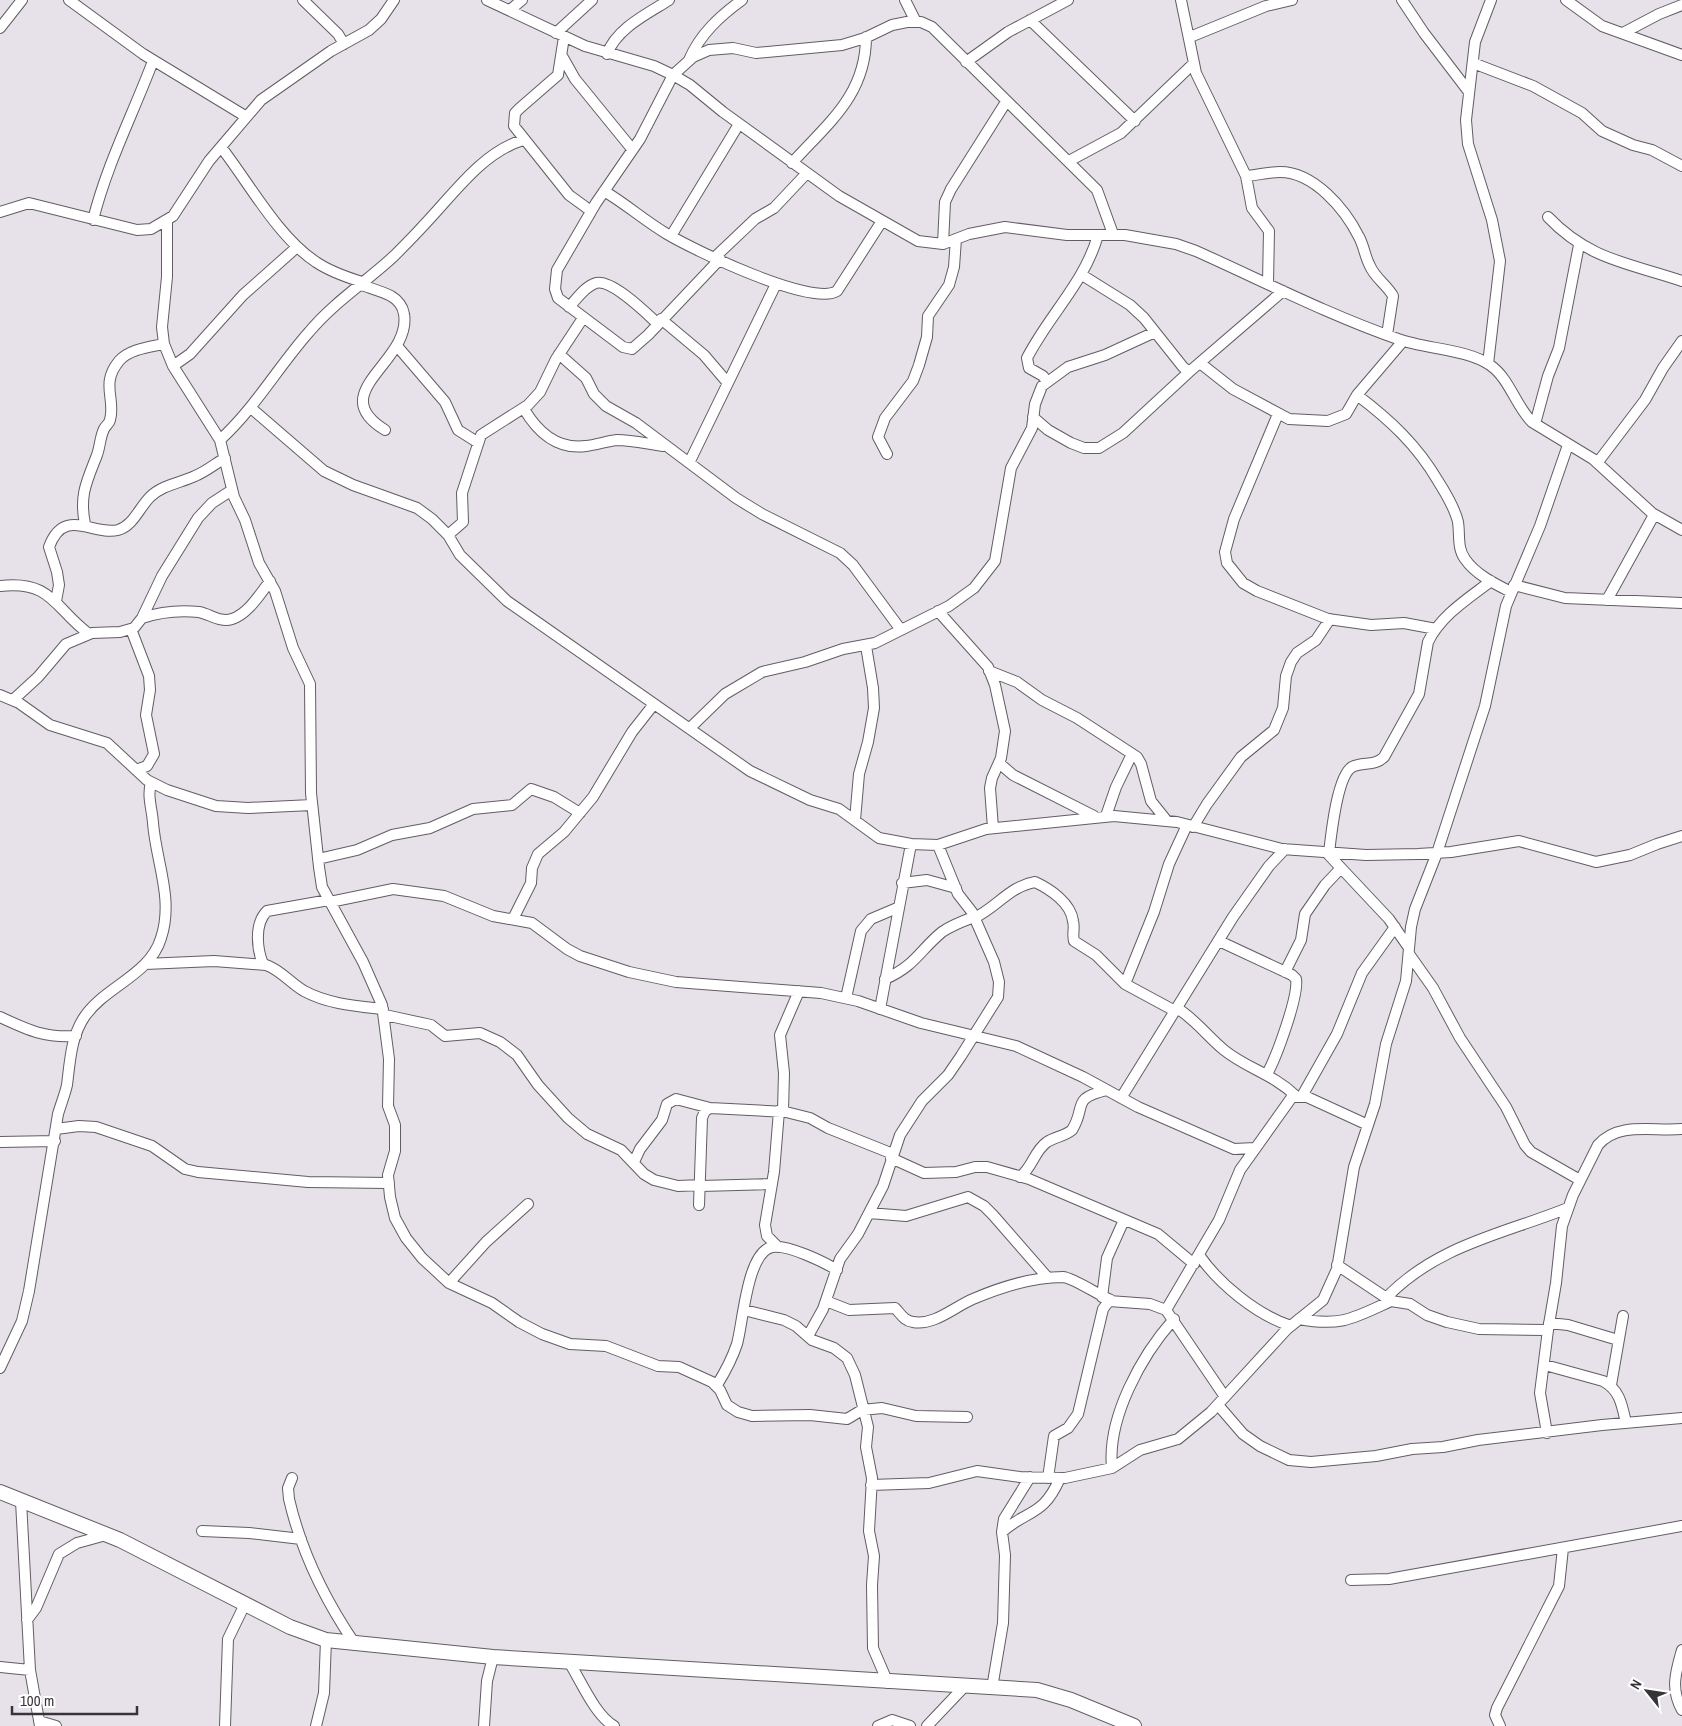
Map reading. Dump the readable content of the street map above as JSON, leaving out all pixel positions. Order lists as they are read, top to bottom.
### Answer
{
  "scale_bar": "100 m",
  "north": "top left"
}
